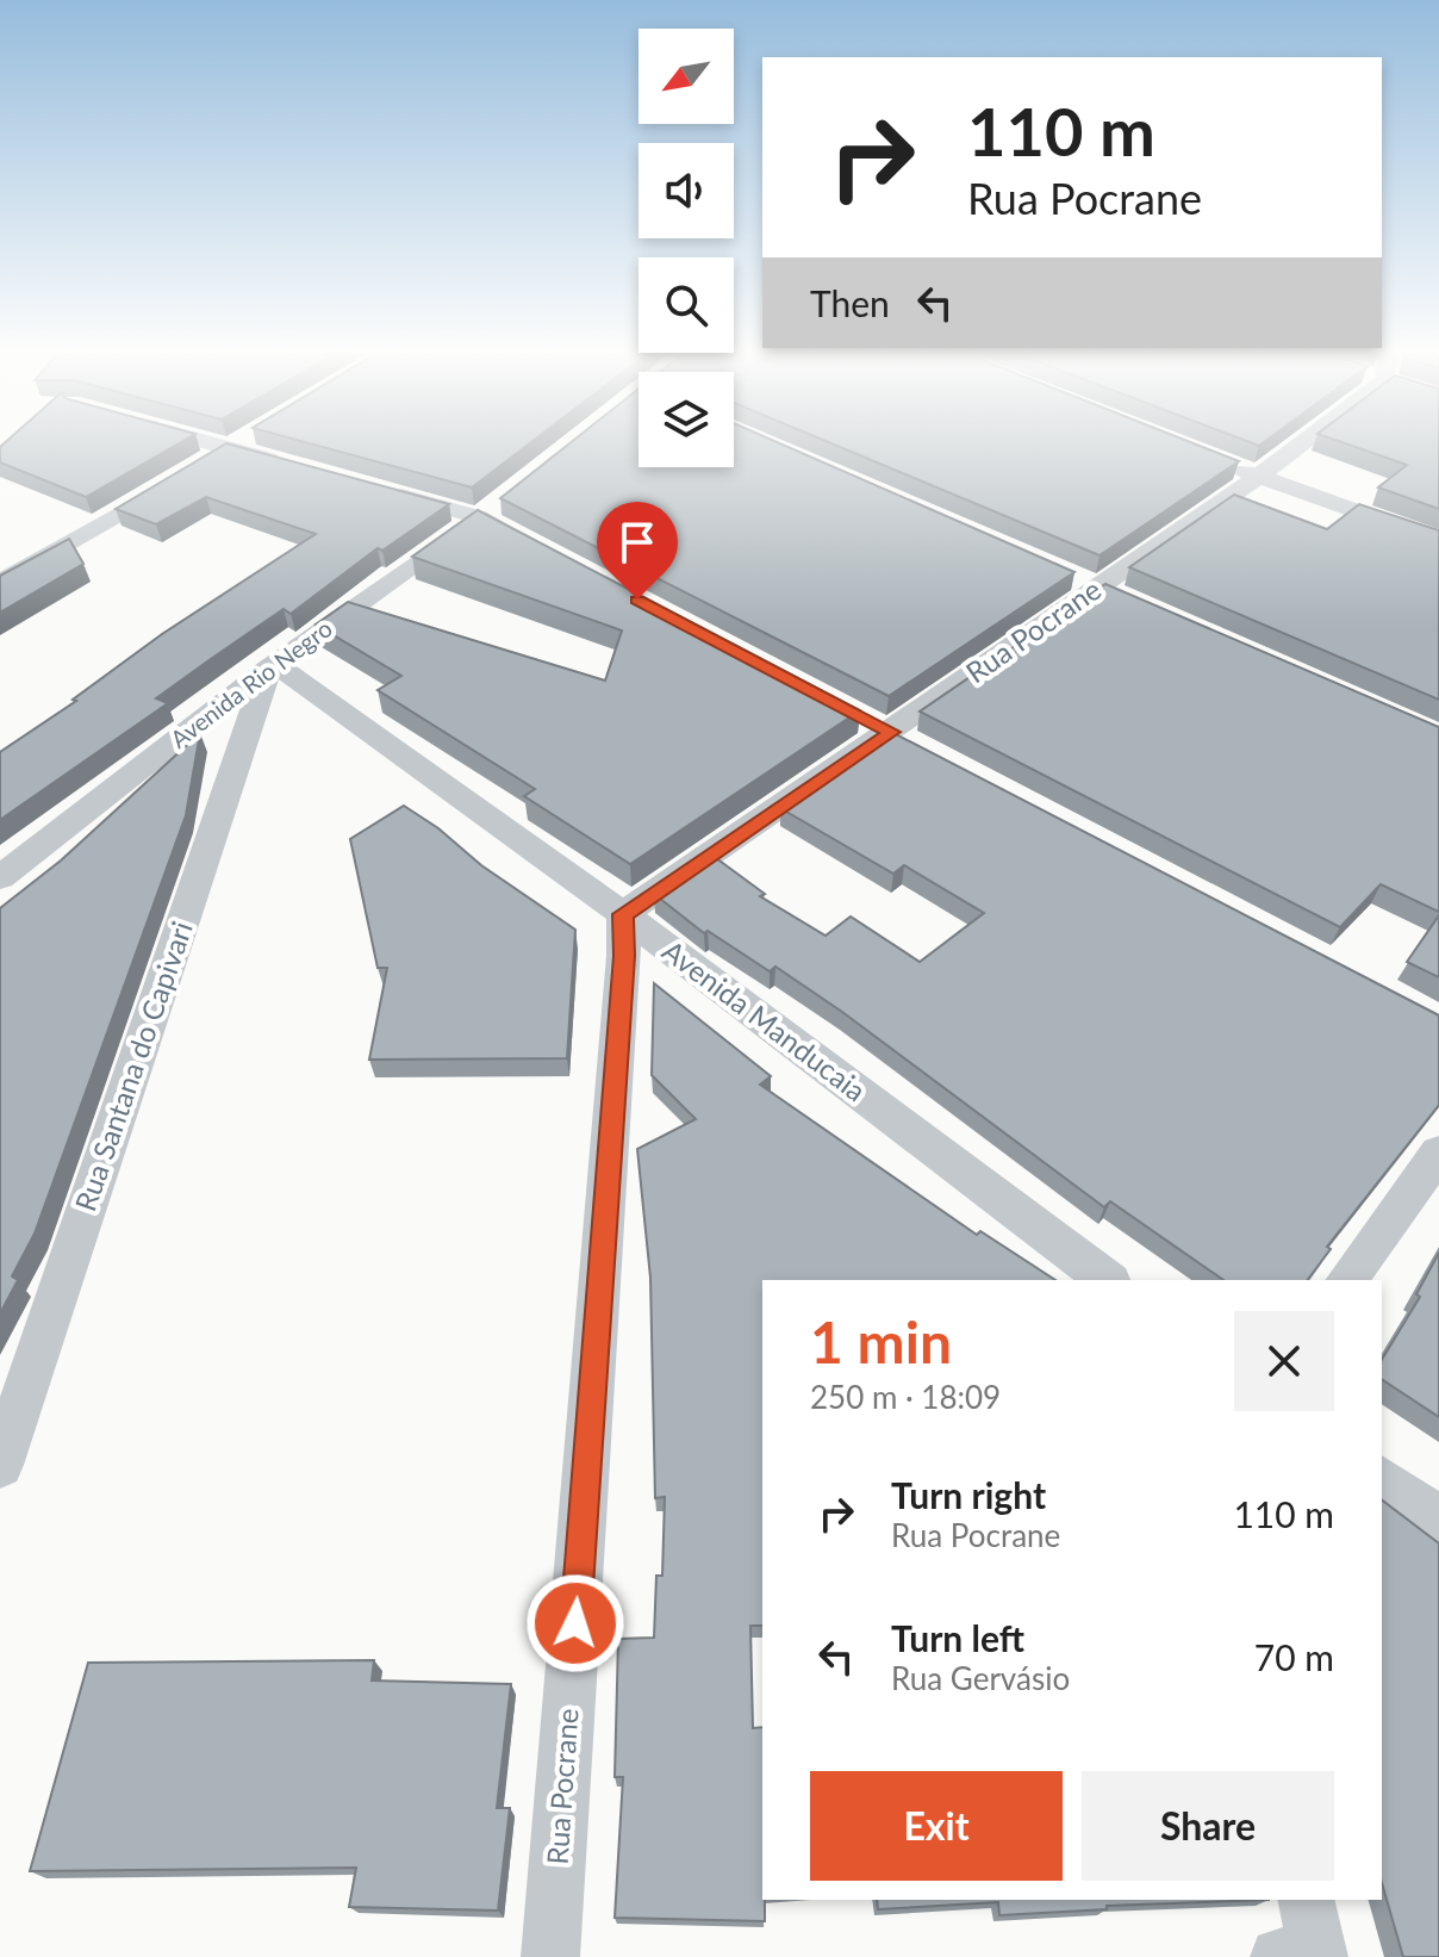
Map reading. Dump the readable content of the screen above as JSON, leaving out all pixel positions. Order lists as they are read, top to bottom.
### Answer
{
  "streets": {
    "street": [
      "Rua Pocrane",
      "Avenida Rio Negro",
      "Avenida Manducaia",
      "Rua Santana do Capivari"
    ]
  },
  "crossings": [
    ["Rua Pocrane", "Avenida Manducaia"],
    ["Avenida Rio Negro", "Avenida Manducaia"],
    ["Avenida Rio Negro", "Rua Santana do Capivari"],
    ["Avenida Manducaia", "Rua Santana do Capivari"]
  ],
  "north": "bottom left",
  "page": {
    "turn": ["110 m", "Rua Pocrane"],
    "then": "Then",
    "heading": ["1 min", "250 m · 18:09"],
    "list": [
      {
        "name": "Turn right",
        "note": "Rua Pocrane",
        "value": "110 m"
      },
      {
        "name": "Turn left",
        "note": "Rua Gervásio",
        "value": "70 m"
      }
    ],
    "buttons": ["Exit", "Share"]
  }
}
